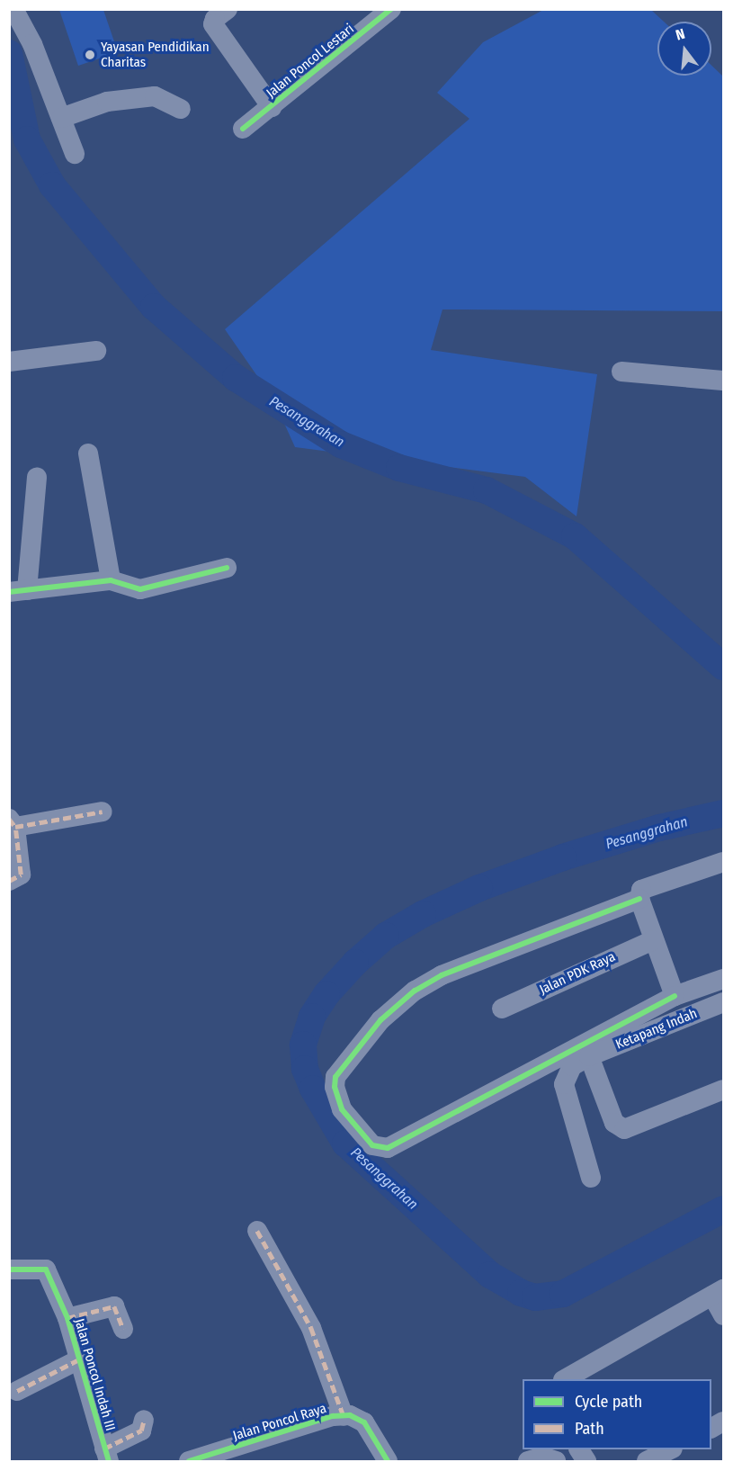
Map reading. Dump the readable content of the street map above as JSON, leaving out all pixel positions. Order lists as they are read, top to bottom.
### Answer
{
  "streets": {
    "street": [
      "Jalan Poncol Lestari",
      "Jalan PDK Raya",
      "Ketapang Indah",
      "Jalan Poncol Indah III",
      "Jalan Poncol Raya"
    ]
  },
  "water": ["Pesanggrahan"],
  "places": ["Yayasan Pendidikan Charitas"],
  "legend": ["Cycle path", "Path"],
  "north": "top"
}
